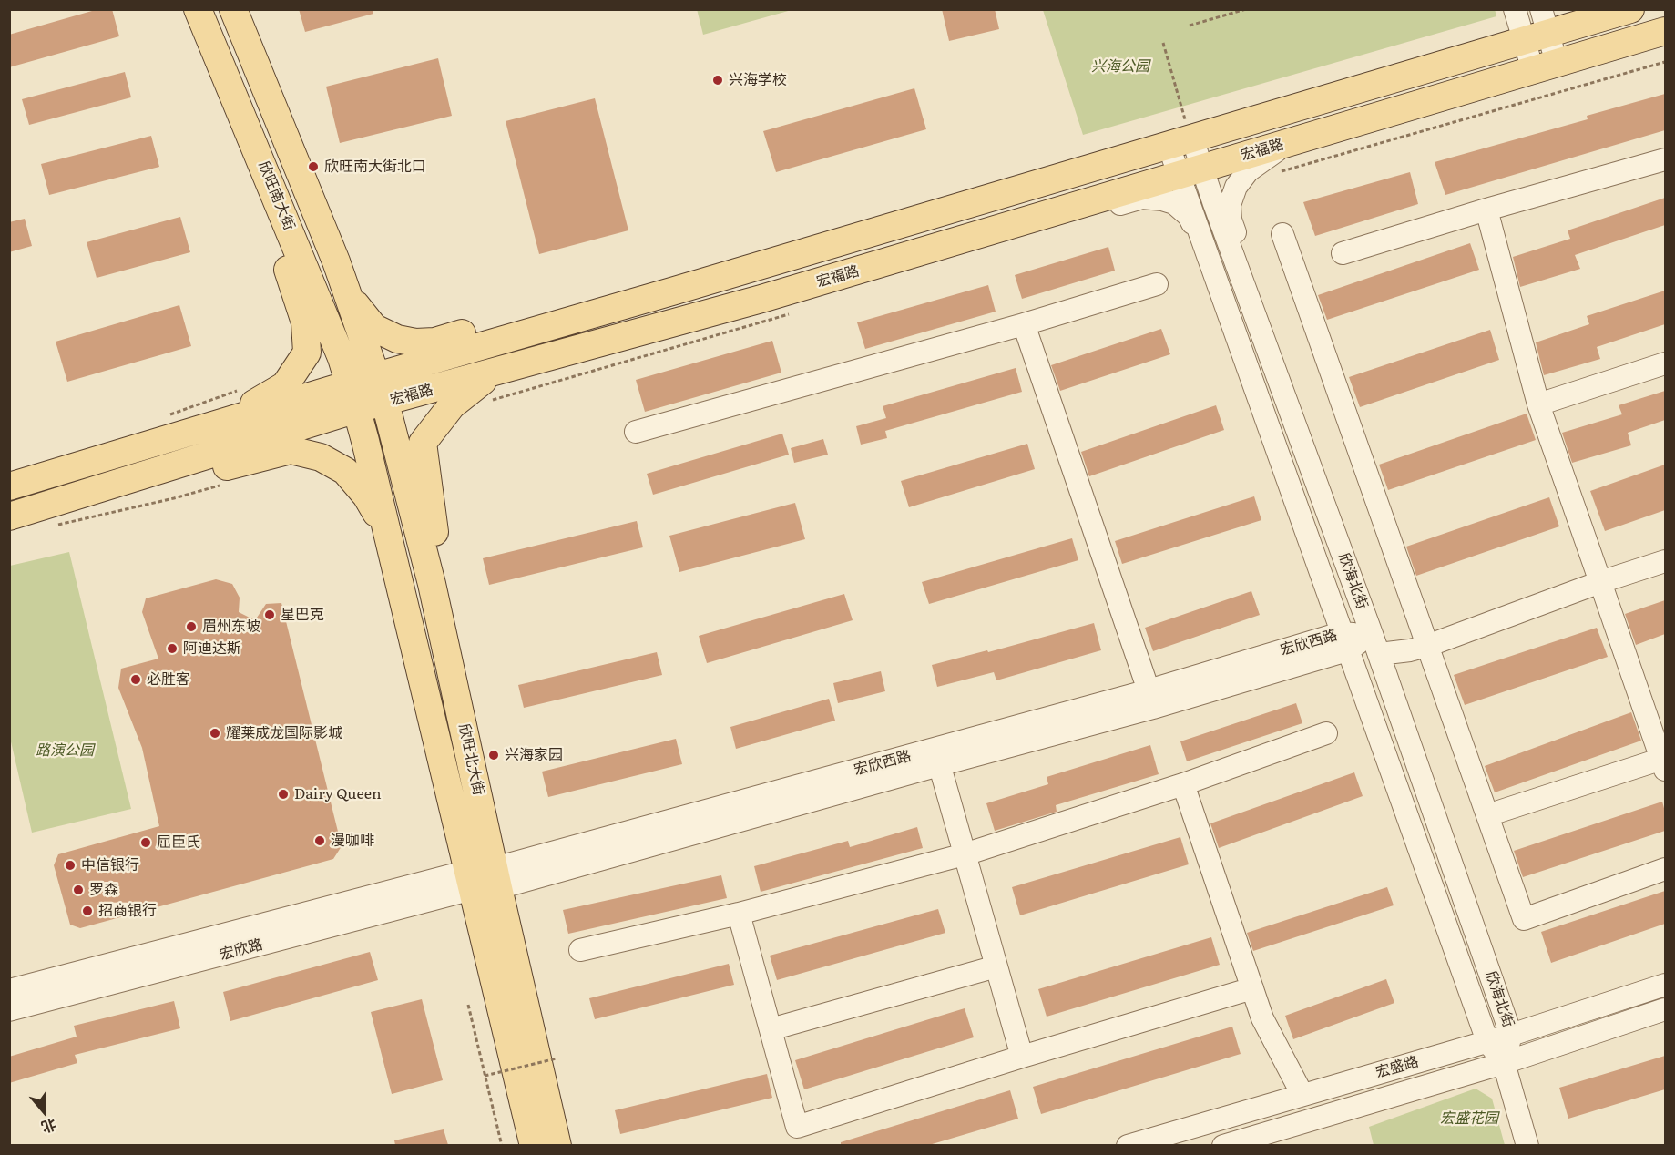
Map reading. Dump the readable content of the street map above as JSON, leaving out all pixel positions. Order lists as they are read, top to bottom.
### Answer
{
  "streets": {
    "main road": ["宏福路", "欣旺南大街", "欣旺北大街"],
    "street": [
      "欣海北街",
      "宏欣西路",
      "宏欣路",
      "宏盛路"
    ]
  },
  "crossings": [
    ["宏福路", "欣旺南大街"],
    ["宏福路", "欣海北街"],
    ["宏福路", "欣旺北大街"],
    ["欣旺南大街", "欣旺北大街"],
    ["欣海北街", "宏欣西路"],
    ["欣海北街", "宏盛路"],
    ["宏欣西路", "欣旺北大街"],
    ["宏欣西路", "宏欣路"],
    ["欣旺北大街", "宏欣路"]
  ],
  "parks": ["兴海公园", "路演公园", "宏盛花园"],
  "places": [
    "兴海学校",
    "欣旺南大街北口",
    "星巴克",
    "眉州东坡",
    "阿迪达斯",
    "必胜客",
    "耀莱成龙国际影城",
    "兴海家园",
    "Dairy Queen",
    "漫咖啡",
    "屈臣氏",
    "中信银行",
    "罗森",
    "招商银行"
  ],
  "north": "bottom"
}
